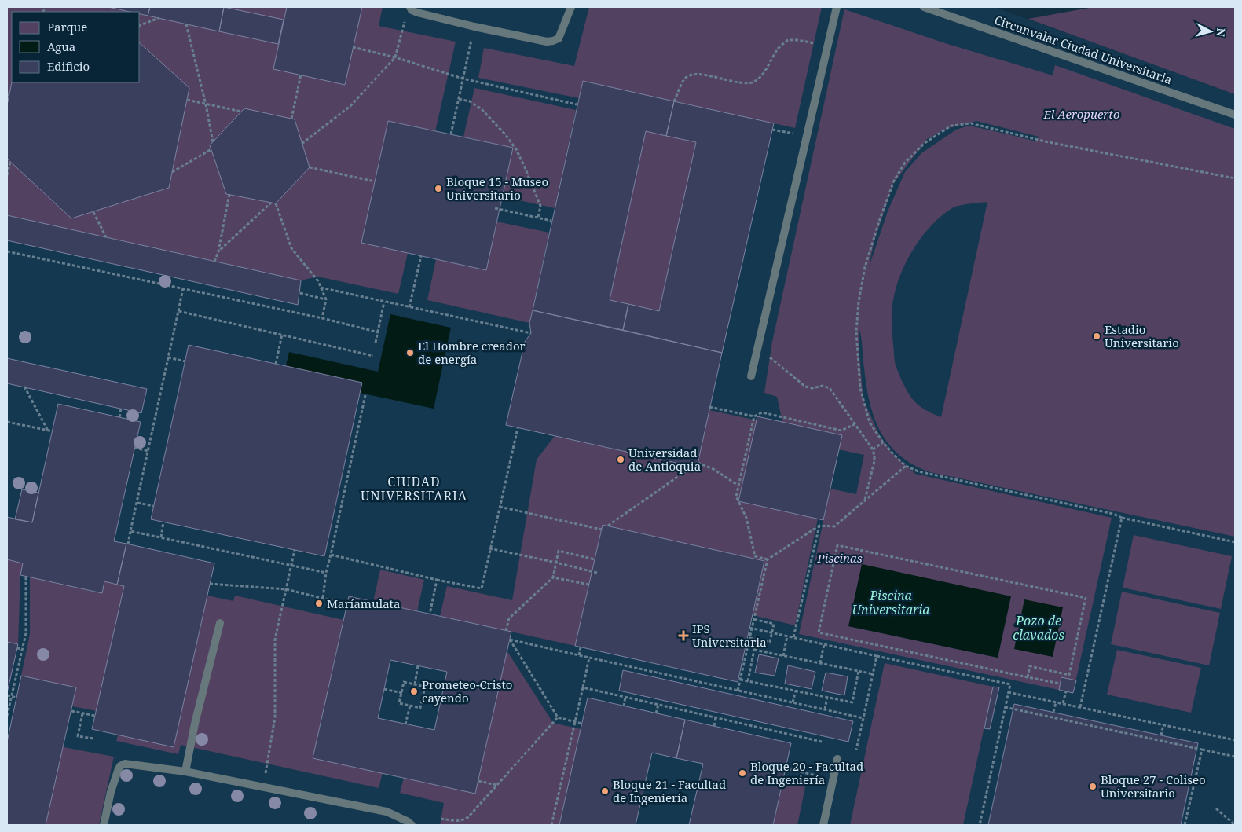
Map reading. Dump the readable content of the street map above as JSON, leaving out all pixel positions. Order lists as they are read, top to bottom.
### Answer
{
  "streets": {
    "lane": ["Circunvalar Ciudad Universitaria"]
  },
  "districts": ["CIUDAD UNIVERSITARIA"],
  "water": ["Piscina Universitaria", "Pozo de clavados"],
  "parks": ["El Aeropuerto", "Piscinas"],
  "places": {
    "other": [
      "Bloque 15 - Museo Universitario",
      "Estadio Universitario",
      "El Hombre creador de energía",
      "Universidad de Antioquia",
      "Maríamulata",
      "Prometeo-Cristo cayendo",
      "Bloque 20 - Facultad de Ingeniería",
      "Bloque 27 - Coliseo Universitario",
      "Bloque 21 - Facultad de Ingeniería"
    ],
    "health": ["IPS Universitaria"]
  },
  "legend": ["Parque", "Agua", "Edificio"],
  "north": "right"
}
